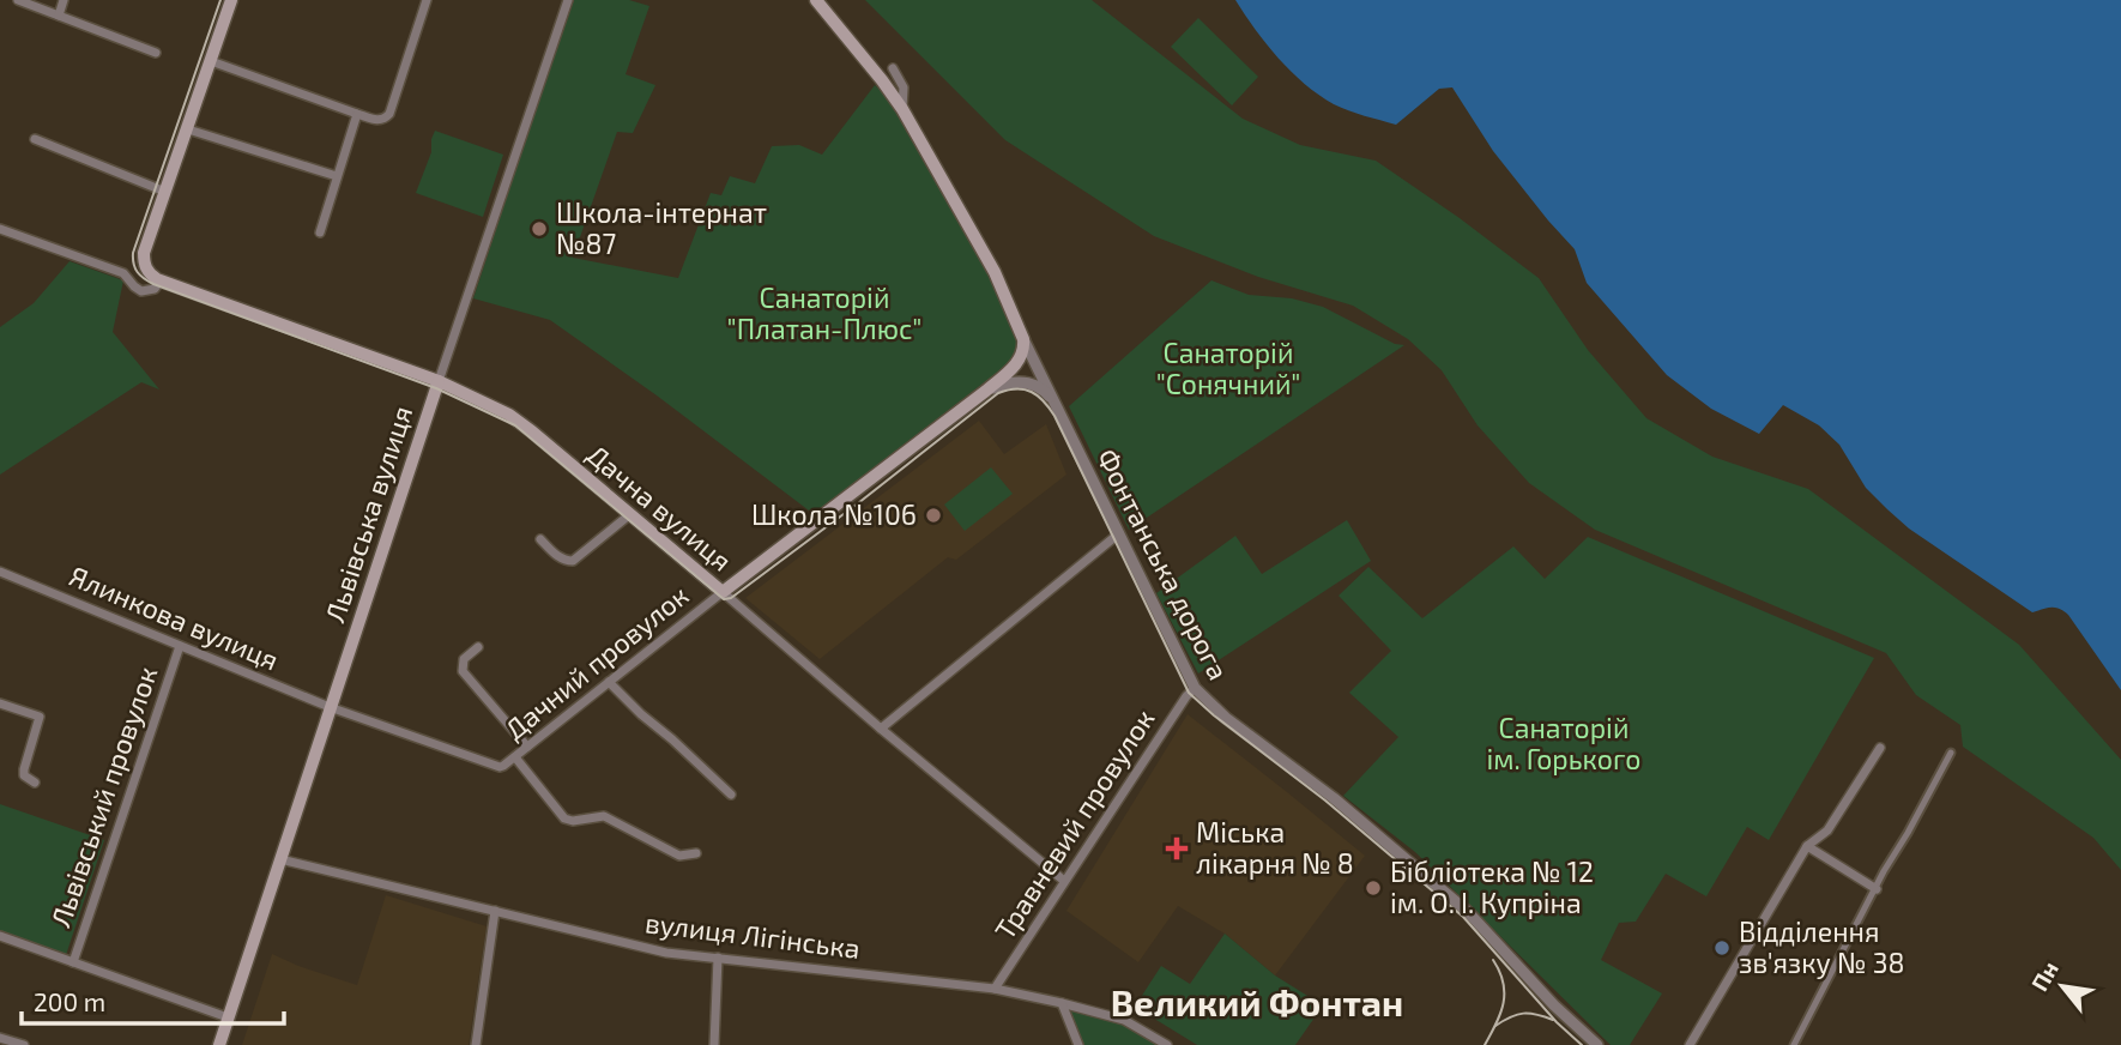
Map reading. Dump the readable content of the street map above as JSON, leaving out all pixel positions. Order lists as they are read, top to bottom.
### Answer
{
  "streets": {
    "main road": [
      "Дачна вулиця",
      "Львівська вулиця",
      "Фонтанська дорога",
      "Дачний провулок"
    ],
    "street": [
      "Ялинкова вулиця",
      "Львівський провулок",
      "Травневий провулок",
      "вулиця Лігінська"
    ]
  },
  "crossings": [
    ["Дачна вулиця", "Львівська вулиця"],
    ["Дачна вулиця", "Дачний провулок"],
    ["Дачна вулиця", "Травневий провулок"],
    ["Львівська вулиця", "Ялинкова вулиця"],
    ["Львівська вулиця", "Дачний провулок"],
    ["Львівська вулиця", "вулиця Лігінська"],
    ["Фонтанська дорога", "Дачний провулок"],
    ["Фонтанська дорога", "Травневий провулок"],
    ["Ялинкова вулиця", "Дачний провулок"],
    ["Ялинкова вулиця", "Львівський провулок"],
    ["Травневий провулок", "вулиця Лігінська"]
  ],
  "districts": ["Великий Фонтан"],
  "parks": ["Санаторій \"Платан-Плюс\"", "Санаторій \"Сонячний\"", "Cанаторій ім. Горького"],
  "places": {
    "other": [
      "Школа-інтернат №87",
      "Школа №106",
      "Бібліотека № 12 ім. О. І. Купріна",
      "Відділення зв'язку № 38"
    ],
    "health": ["Міська лікарня № 8"]
  },
  "scale_bar": "200 m",
  "north": "top left"
}
